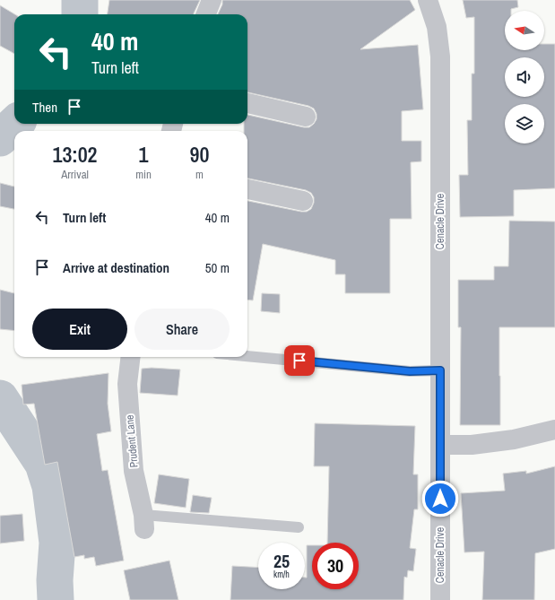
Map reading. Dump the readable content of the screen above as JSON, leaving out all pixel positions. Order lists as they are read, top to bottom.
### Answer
{
  "streets": {
    "street": ["Cenacle Drive", "Prudent Lane"]
  },
  "north": "left",
  "page": {
    "turn": ["40 m", "Turn left"],
    "then": "Then",
    "eta": [
      "13:02",
      "Arrival",
      "1",
      "min",
      "90",
      "m"
    ],
    "list": [
      {
        "name": "Turn left",
        "value": "40 m"
      },
      {
        "name": "Arrive at destination",
        "value": "50 m"
      }
    ],
    "buttons": ["Exit", "Share"],
    "speed": "25 km/h",
    "limit": "30"
  }
}
